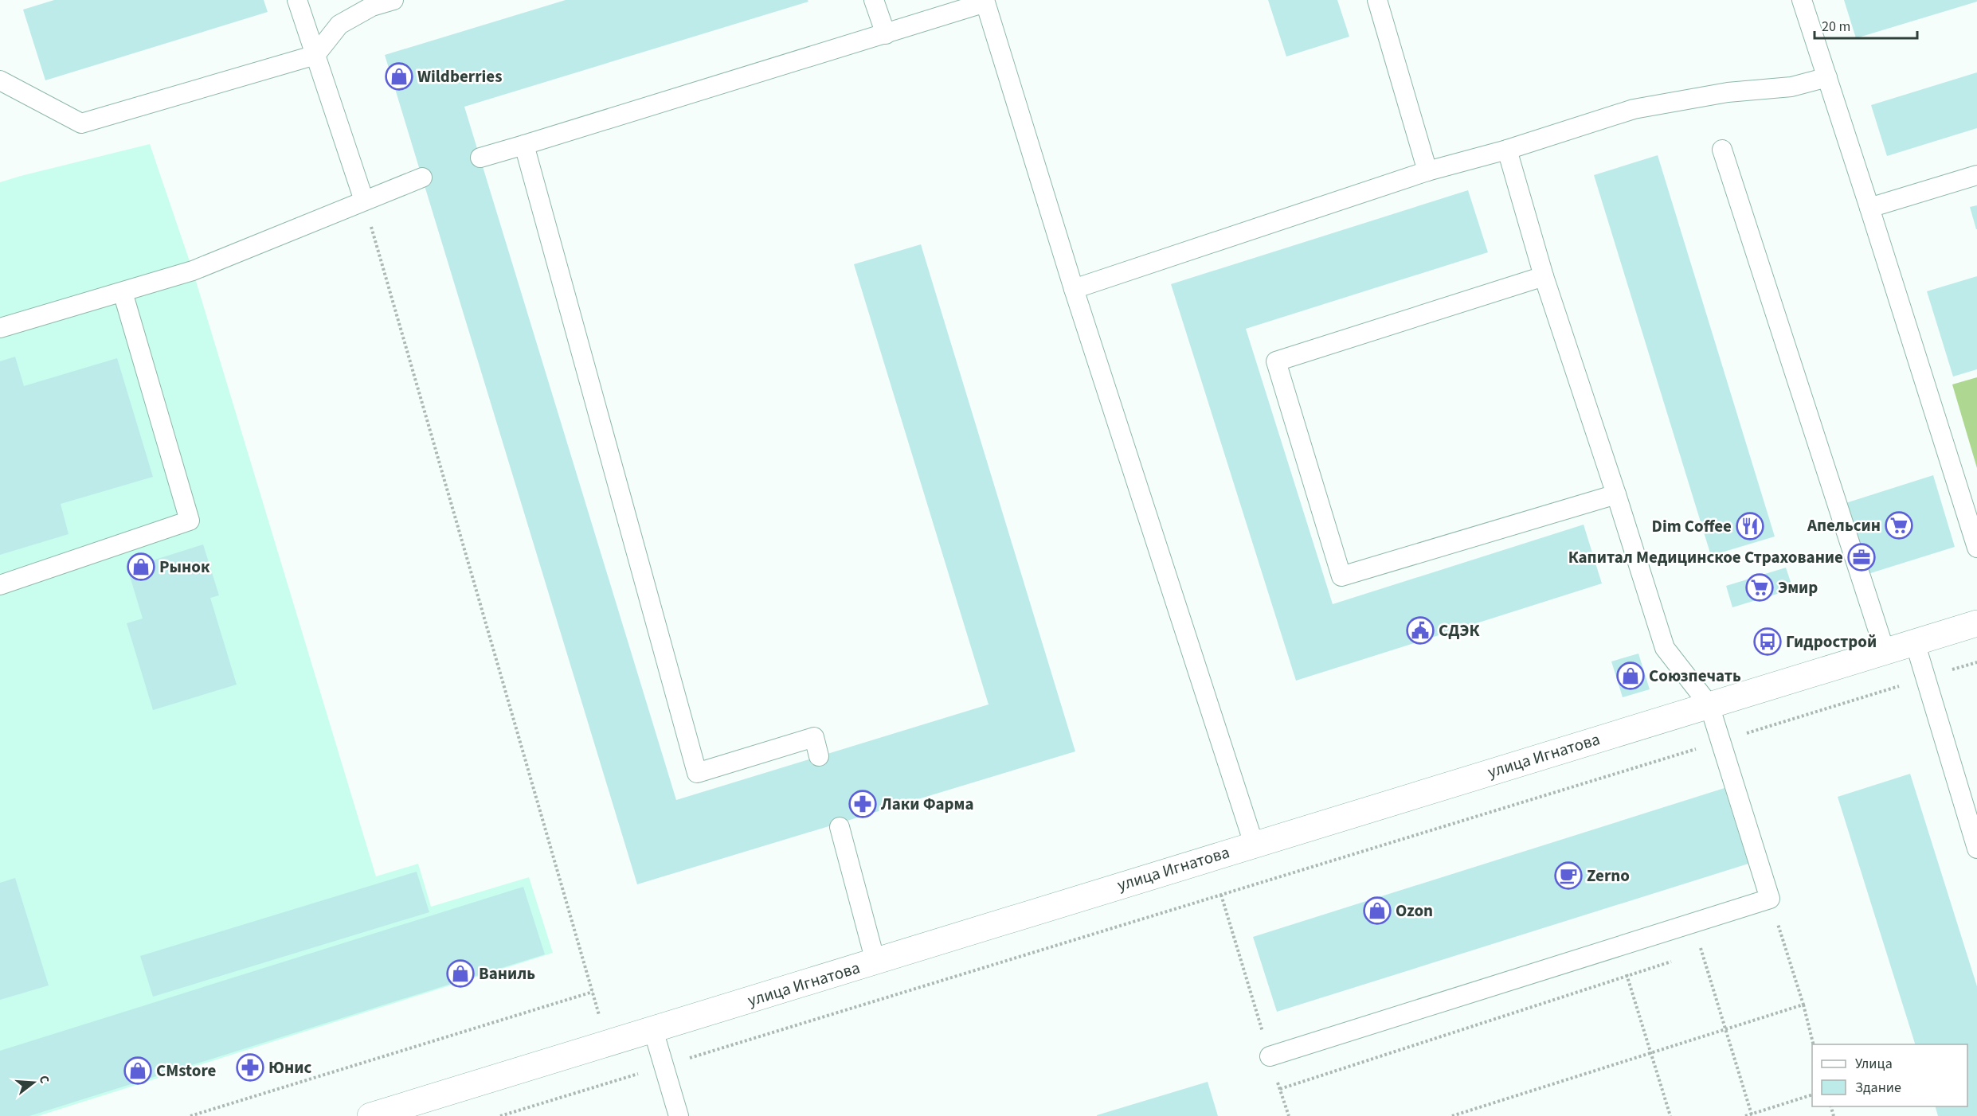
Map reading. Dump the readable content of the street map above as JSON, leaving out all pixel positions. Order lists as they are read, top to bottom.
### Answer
{
  "streets": {
    "street": ["улица Игнатова"]
  },
  "places": {
    "shop": [
      "Wildberries",
      "Рынок",
      "Союзпечать",
      "Ozon",
      "Ваниль",
      "CMstore"
    ],
    "supermarket": ["Апельсин", "Эмир"],
    "restaurant": ["Dim Coffee"],
    "office": ["Капитал Медицинское Страхование"],
    "public building": ["СДЭК"],
    "bus stop": ["Гидрострой"],
    "pharmacy": ["Лаки Фарма", "Юнис"],
    "cafe": ["Zerno"]
  },
  "legend": ["Улица", "Здание"],
  "scale_bar": "20 m",
  "north": "right"
}
